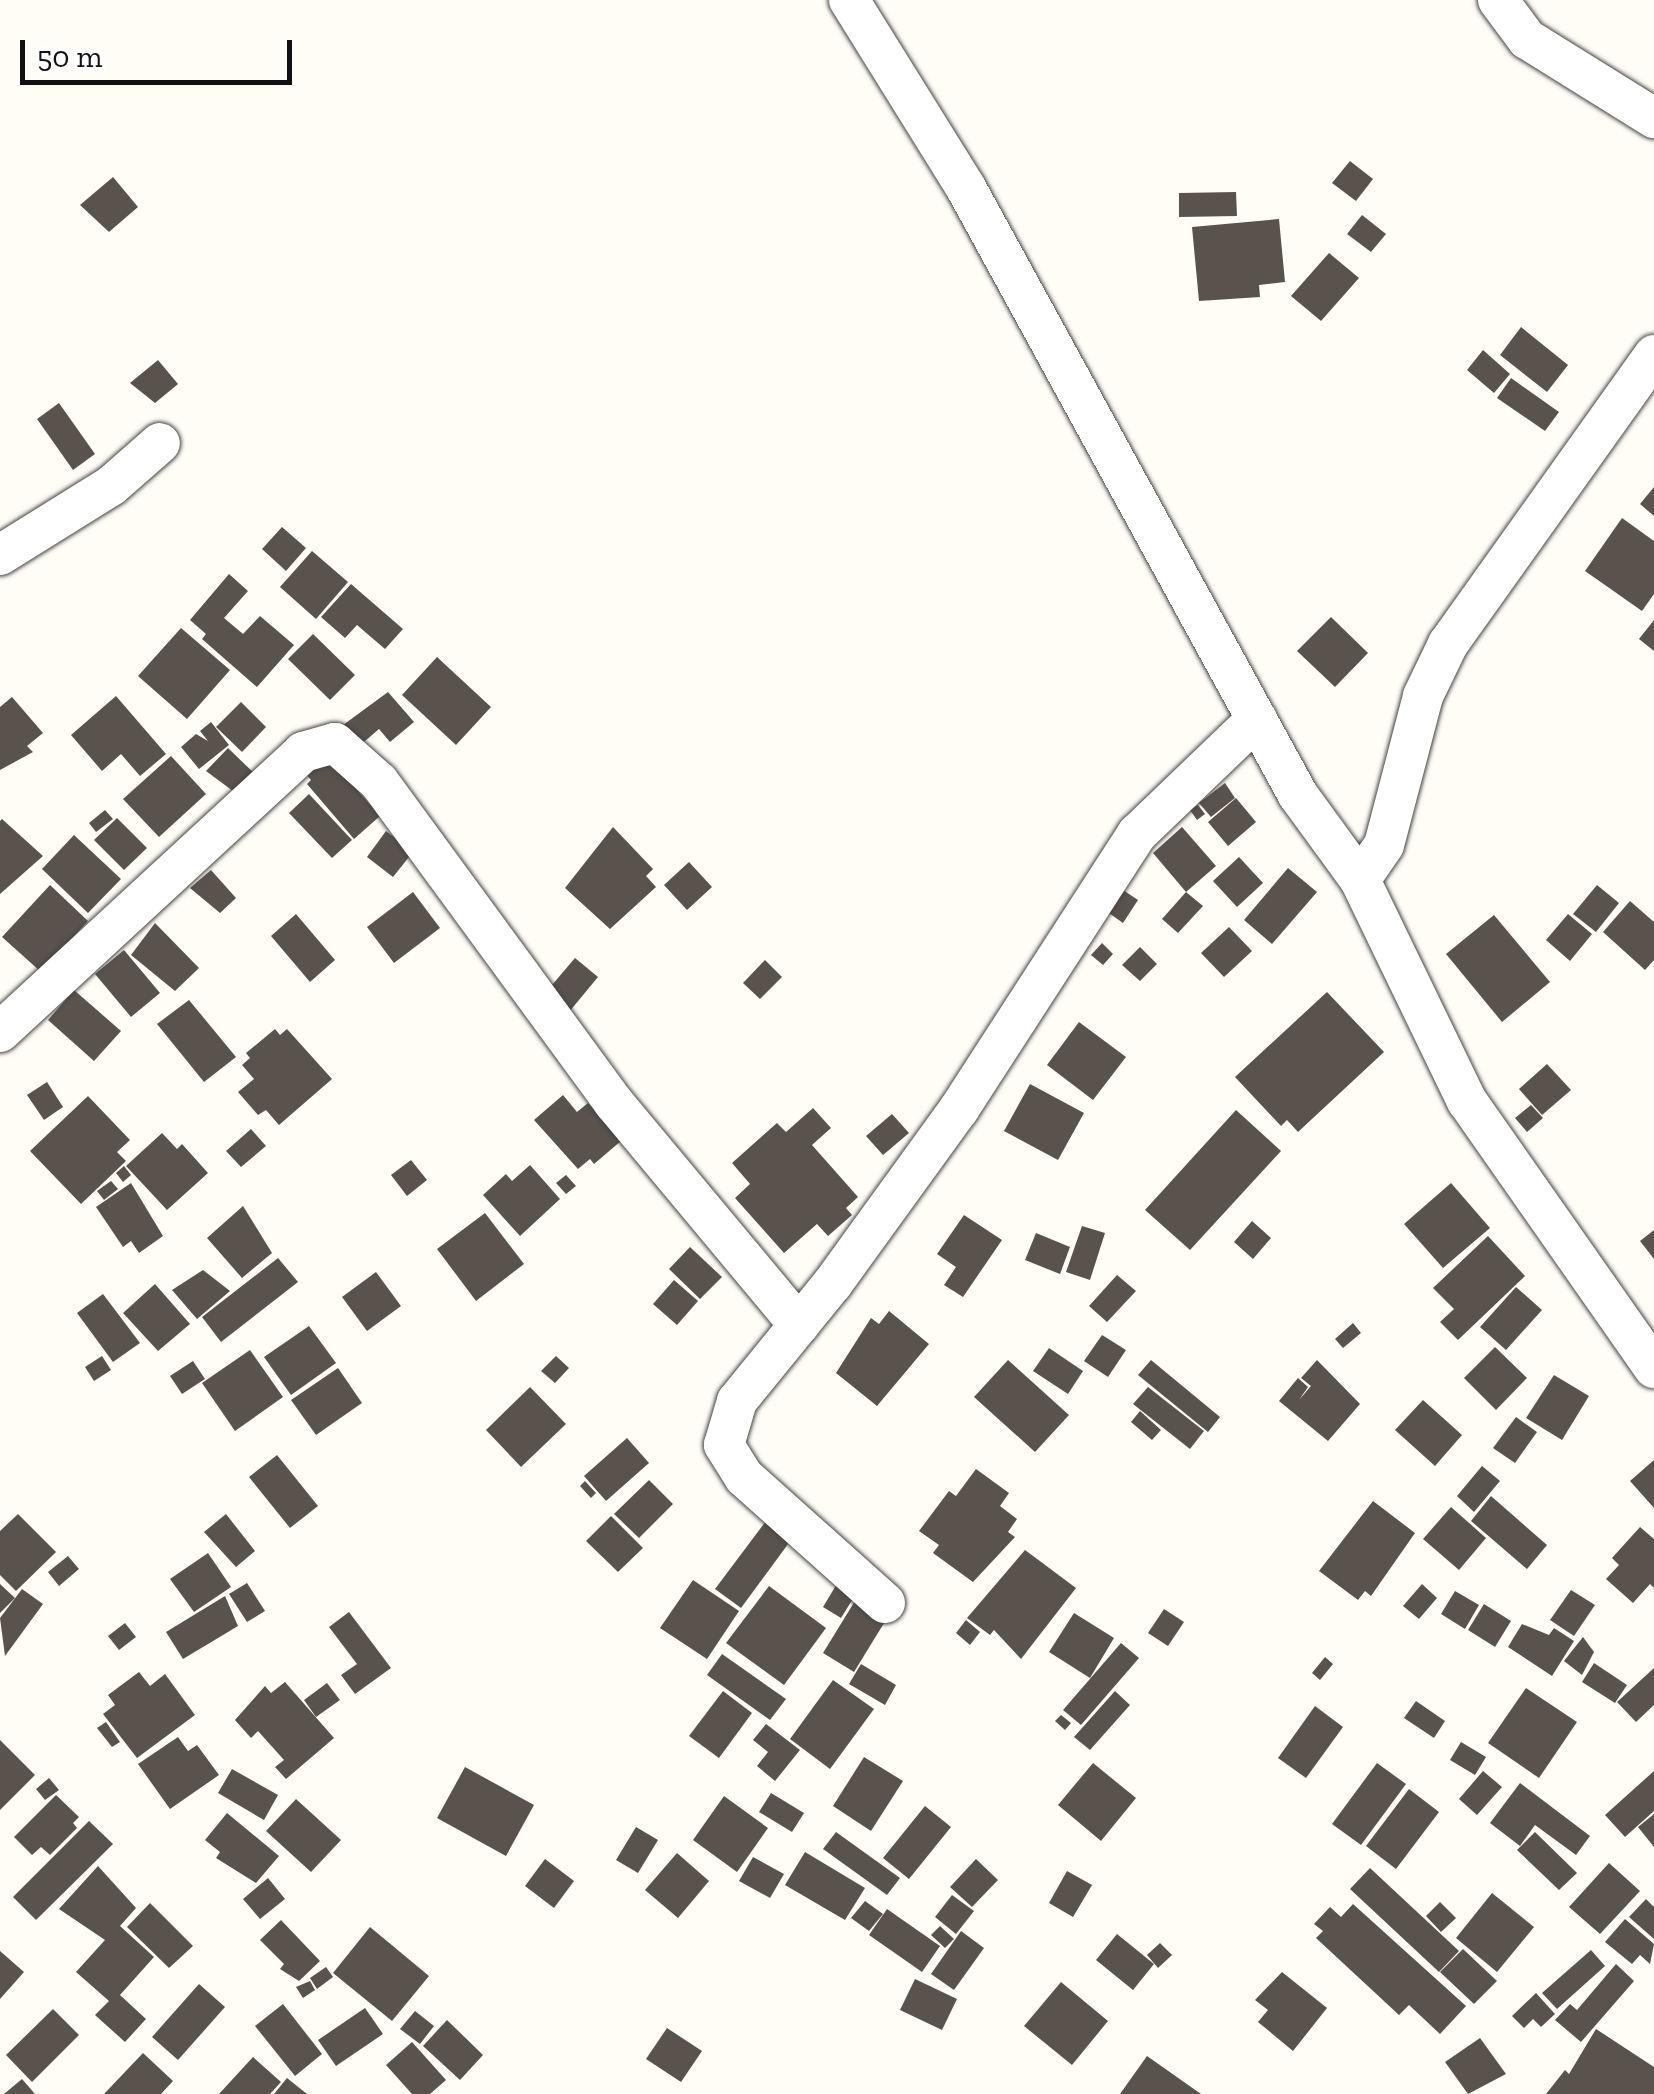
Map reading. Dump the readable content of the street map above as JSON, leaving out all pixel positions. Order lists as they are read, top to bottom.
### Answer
{
  "scale_bar": "50 m"
}
